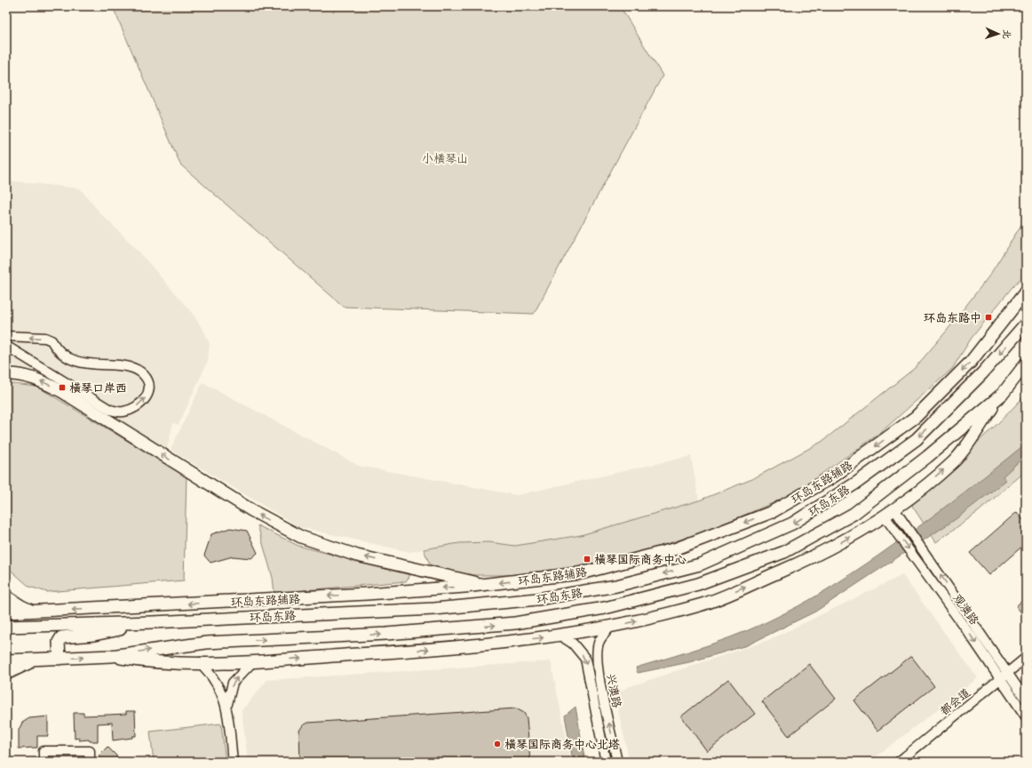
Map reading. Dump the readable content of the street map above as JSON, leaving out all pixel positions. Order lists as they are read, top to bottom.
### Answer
{
  "streets": {
    "main road": ["环岛东路辅路", "环岛东路"],
    "street": ["观澳路", "兴澳路", "都会道"]
  },
  "crossings": [
    ["观澳路", "都会道"]
  ],
  "parks": ["小橫琴山"],
  "places": {
    "transit": ["环岛东路中", "横琴口岸西", "横琴国际商务中心"],
    "other": ["横琴国际商务中心北塔"]
  },
  "north": "right"
}
